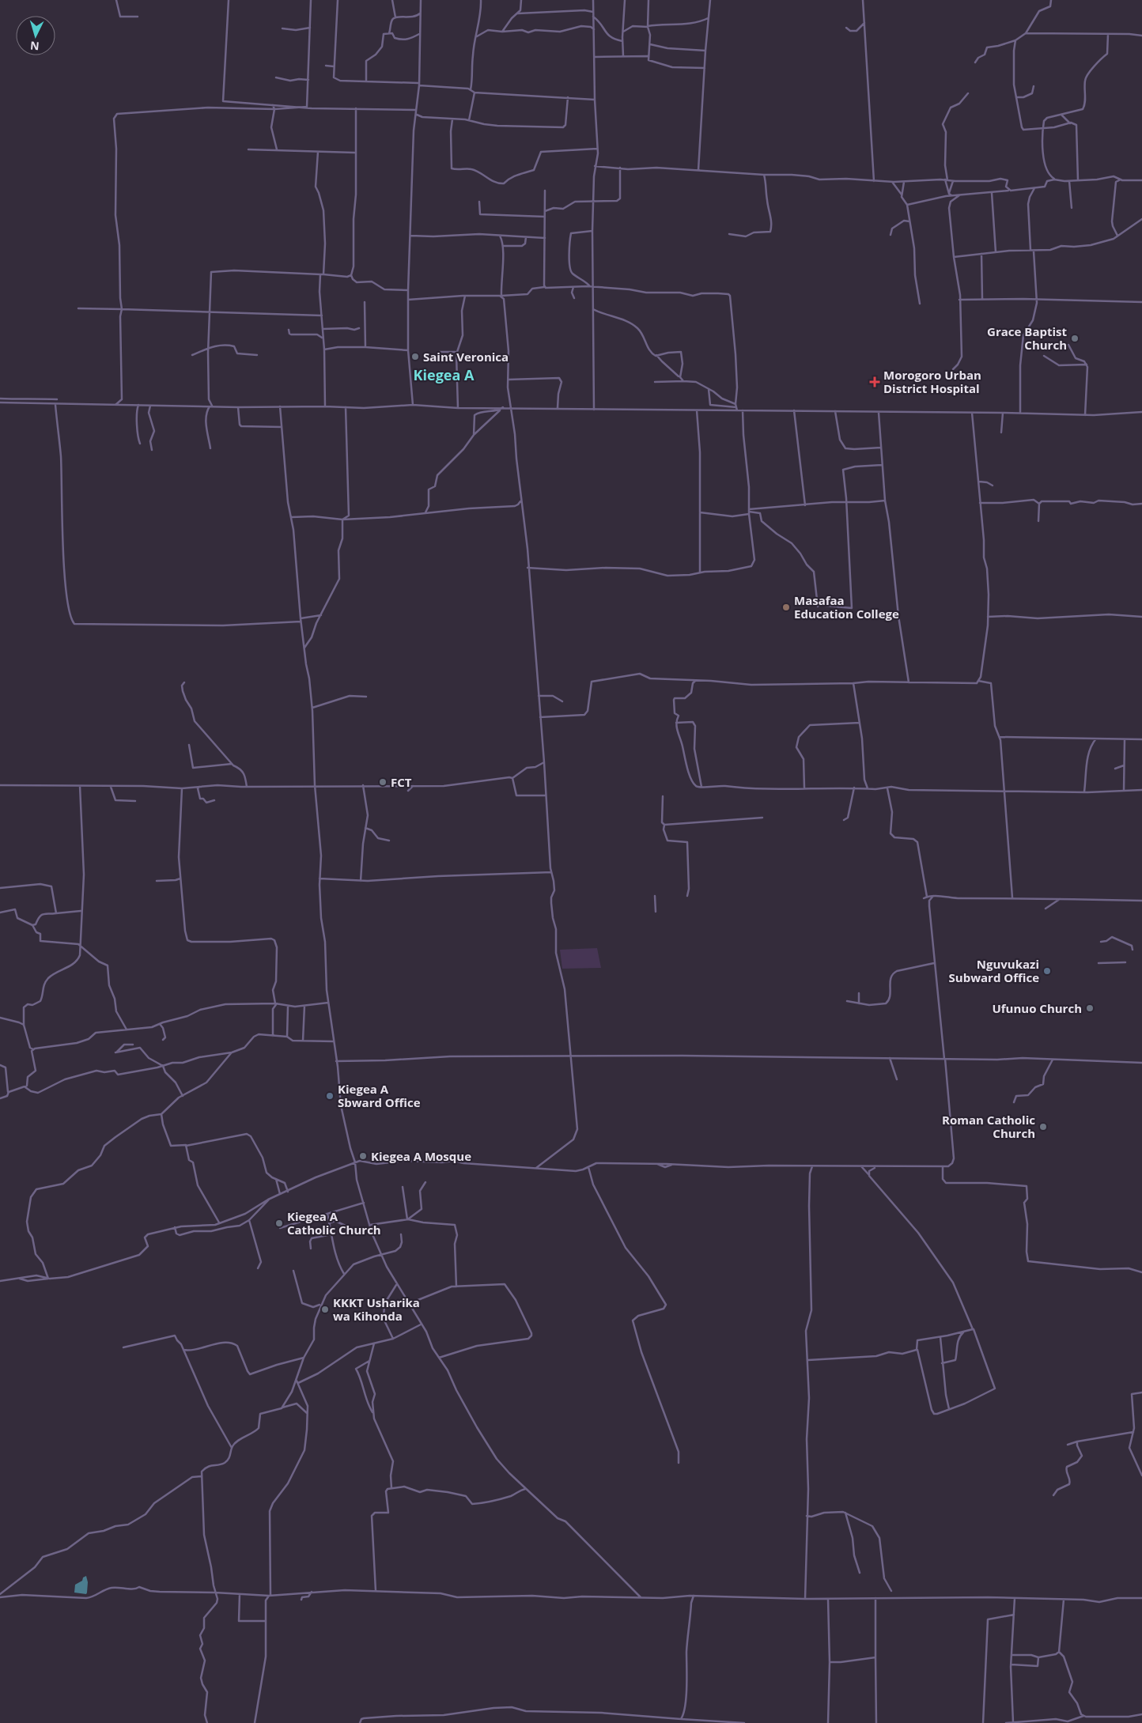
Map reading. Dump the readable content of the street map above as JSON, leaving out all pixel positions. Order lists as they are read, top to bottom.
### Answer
{
  "districts": ["Kiegea A"],
  "places": {
    "other": [
      "Grace Baptist Church",
      "Saint Veronica",
      "Masafaa Education College",
      "FCT",
      "Nguvukazi Subward Office",
      "Ufunuo Church",
      "Kiegea A Sbward Office",
      "Roman Catholic Church",
      "Kiegea A Mosque",
      "Kiegea A Catholic Church",
      "KKKT Usharika wa Kihonda"
    ],
    "health": ["Morogoro Urban District Hospital"]
  },
  "north": "bottom"
}
